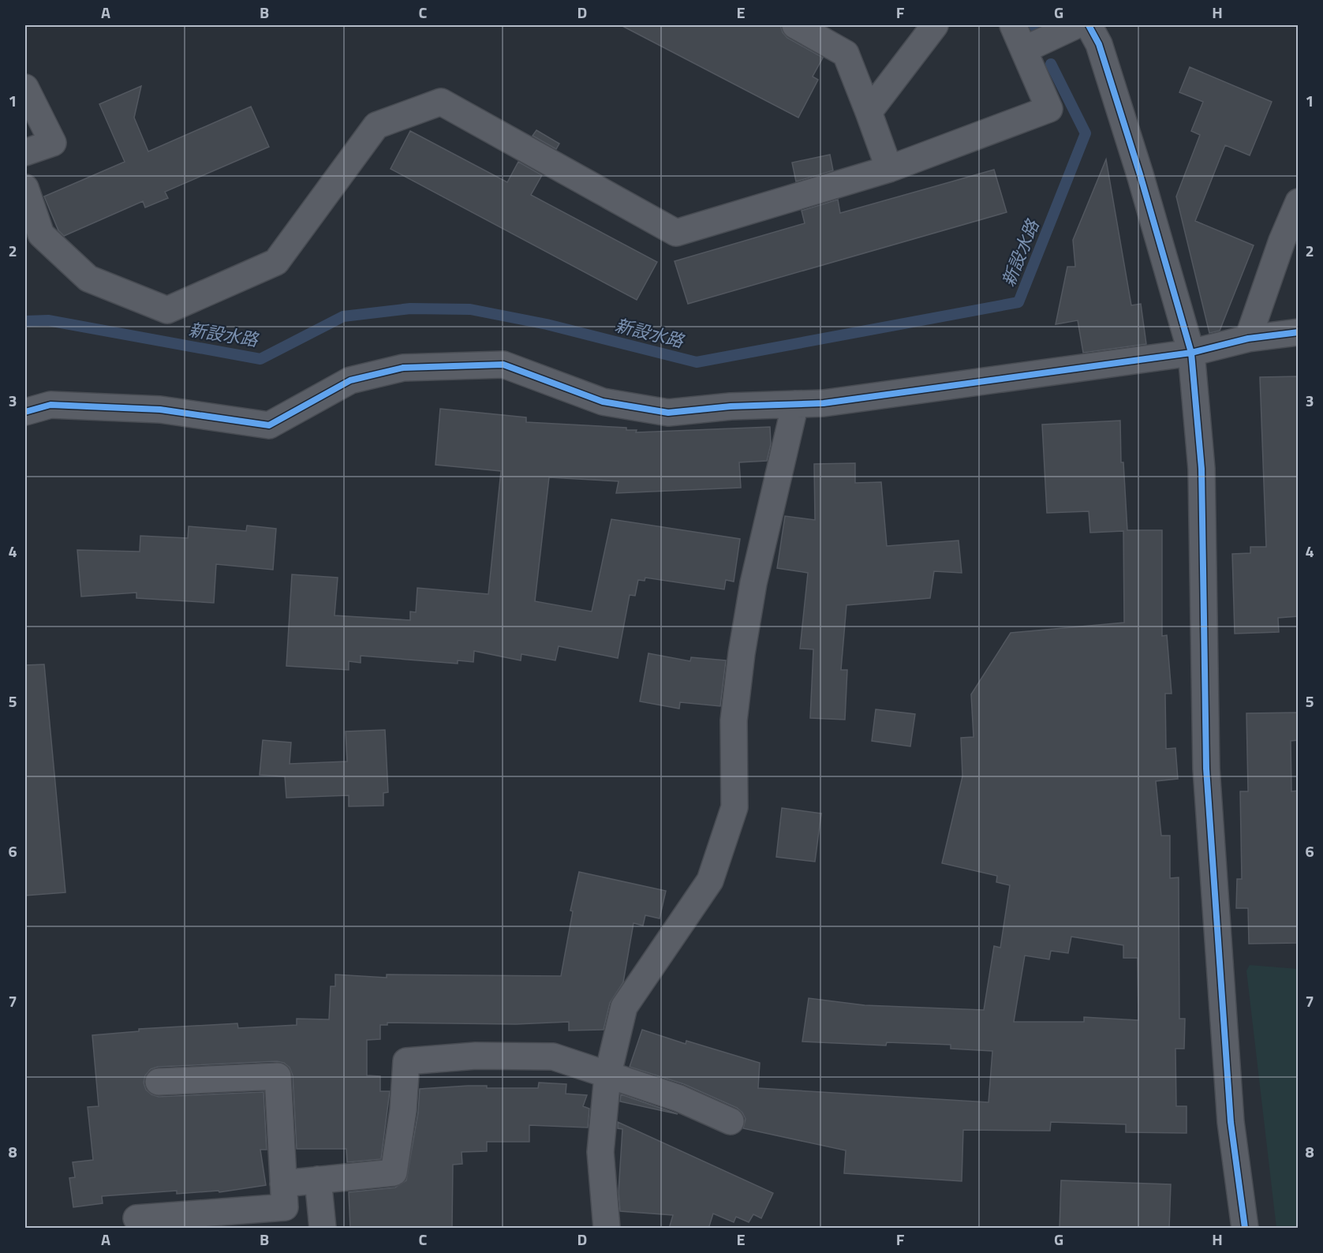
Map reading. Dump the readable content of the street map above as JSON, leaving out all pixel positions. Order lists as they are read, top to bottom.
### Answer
{
  "water": ["新設水路"],
  "grid": {
    "columns": [
      "A",
      "B",
      "C",
      "D",
      "E",
      "F",
      "G",
      "H"
    ],
    "rows": [
      "1",
      "2",
      "3",
      "4",
      "5",
      "6",
      "7",
      "8"
    ]
  }
}
